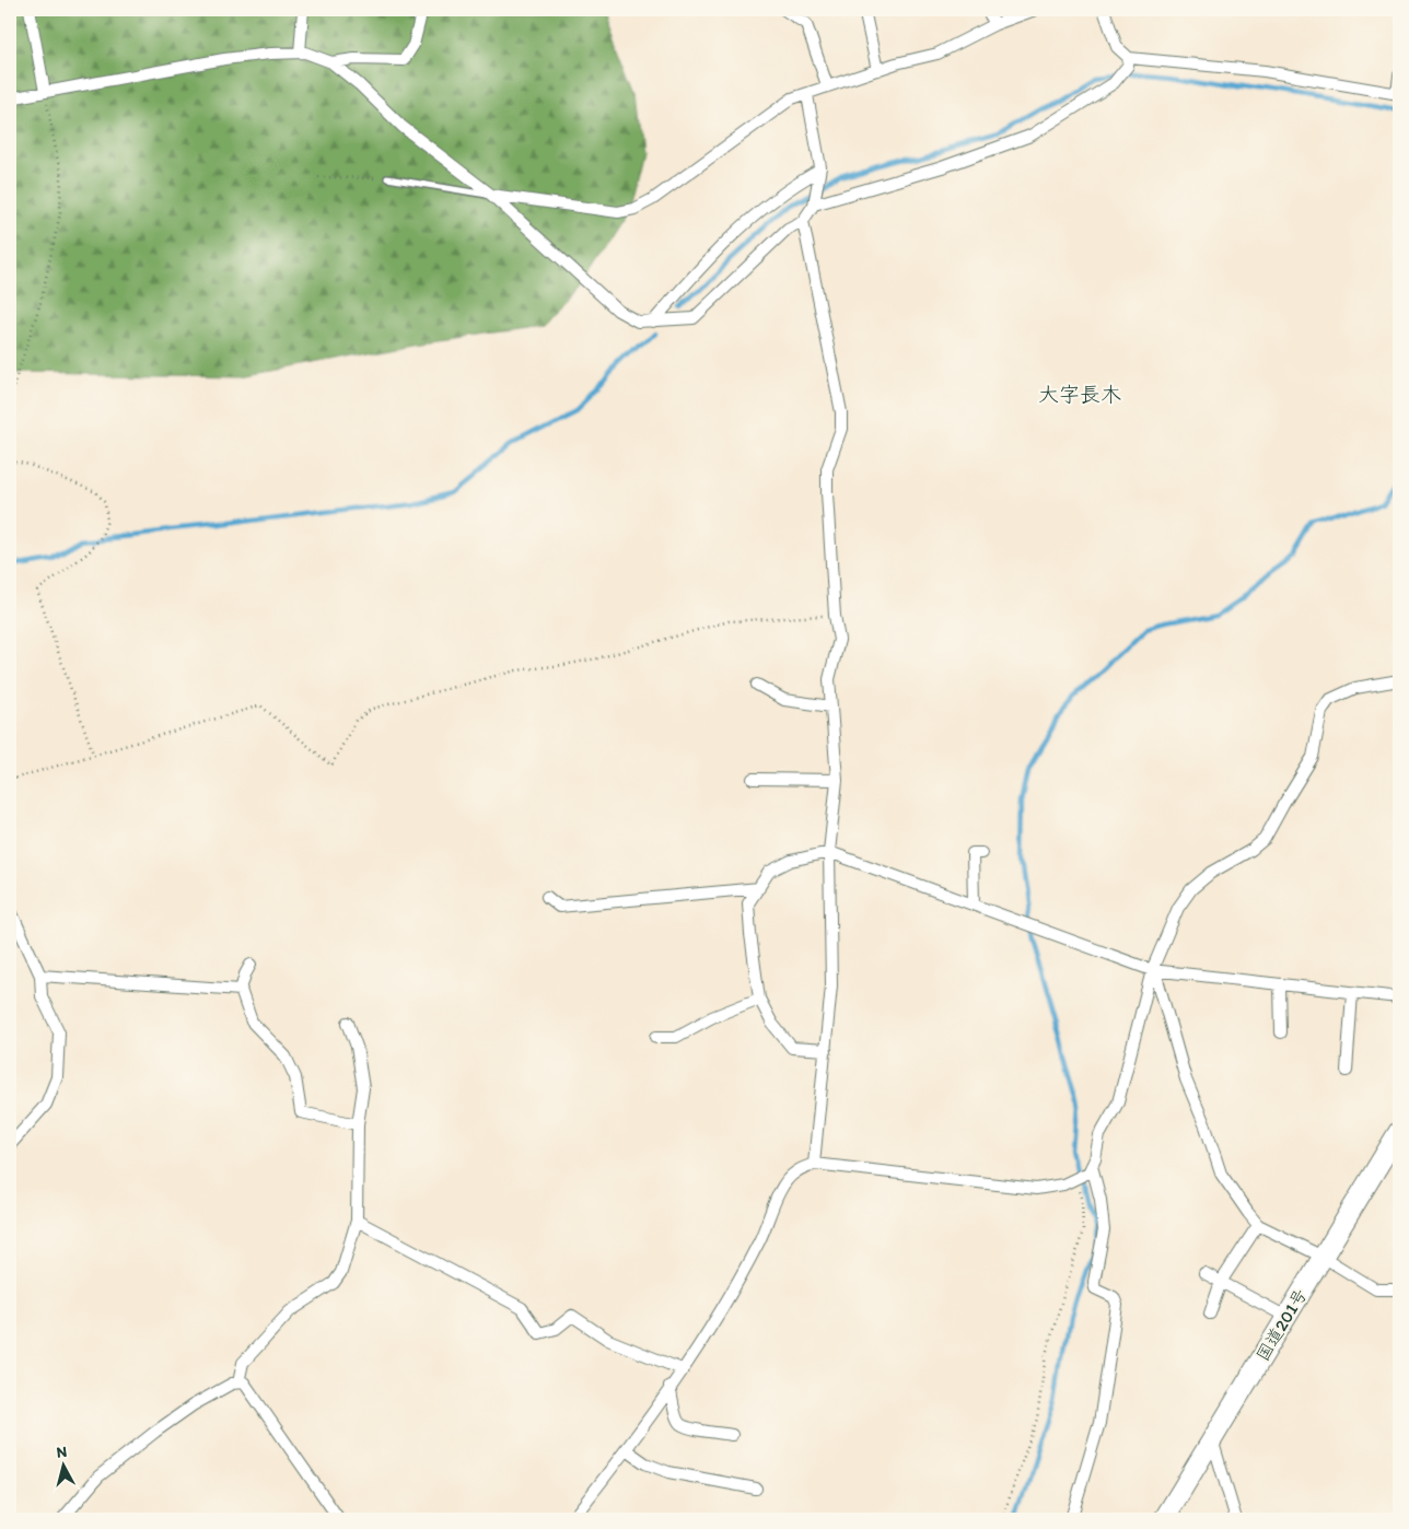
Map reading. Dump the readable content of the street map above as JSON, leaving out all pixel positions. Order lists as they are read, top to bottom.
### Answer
{
  "streets": {
    "highway": ["国道201号"]
  },
  "districts": ["大字長木"],
  "north": "top"
}
